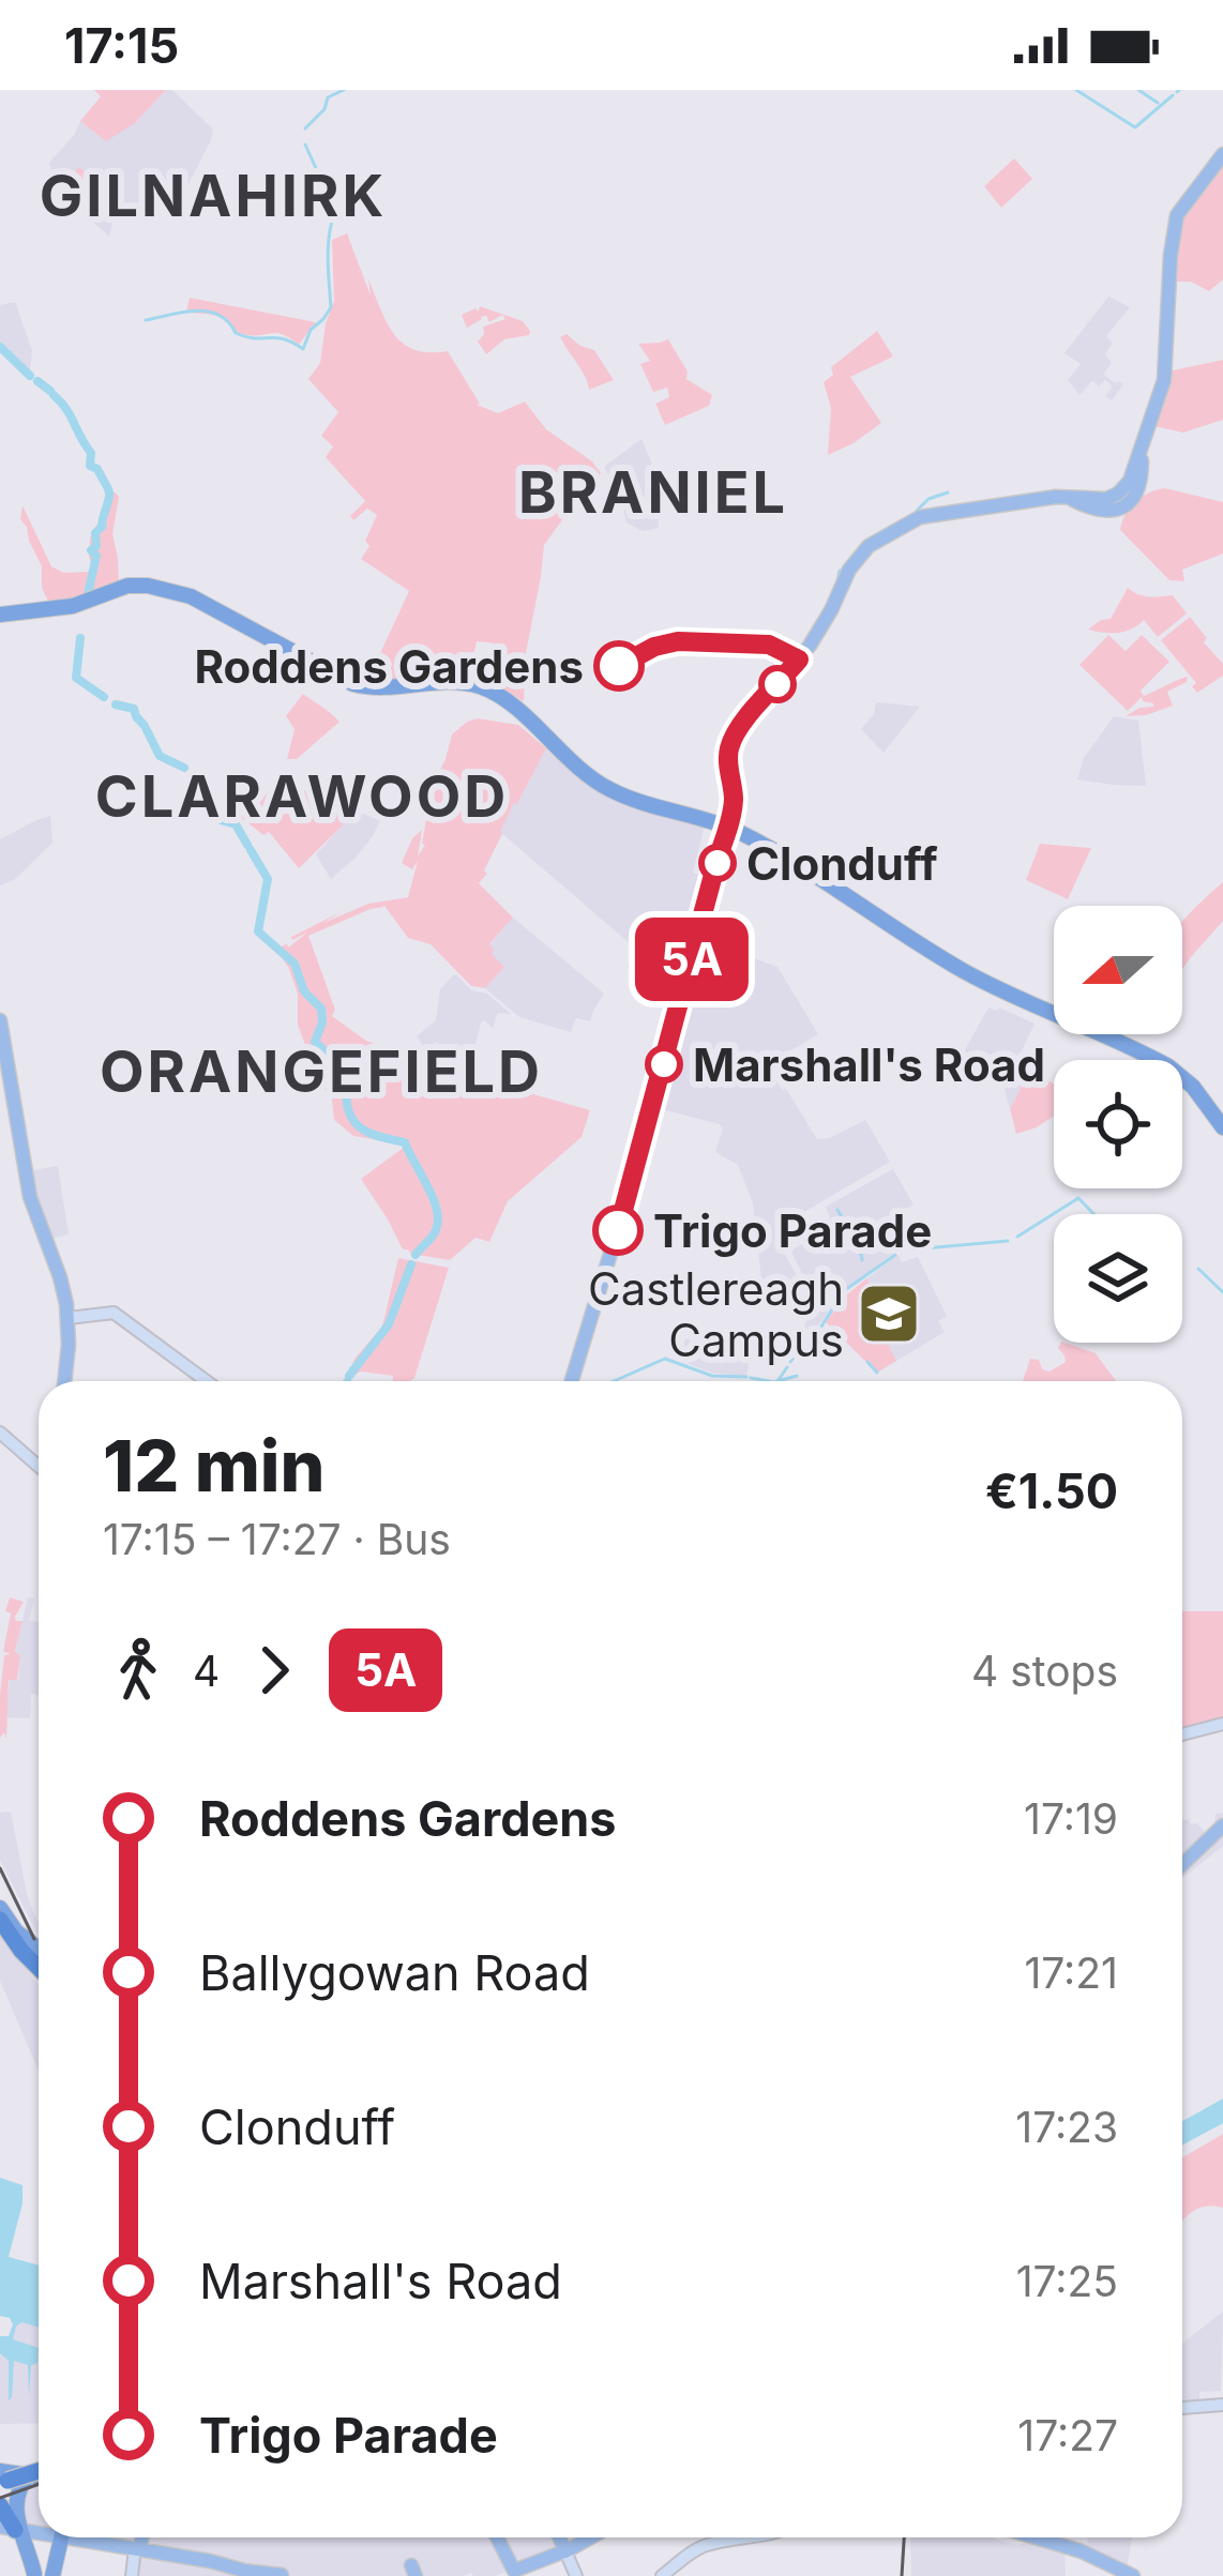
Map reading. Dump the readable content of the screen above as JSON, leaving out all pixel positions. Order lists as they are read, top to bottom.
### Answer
{
  "districts": [
    "GILNAHIRK",
    "BRANIEL",
    "CLARAWOOD",
    "ORANGEFIELD"
  ],
  "places": {
    "other": [
      "Roddens Gardens",
      "Clonduff",
      "Marshall's Road",
      "Trigo Parade"
    ],
    "school or university": ["Castlereagh Campus"]
  },
  "lines": ["bus line 5A"],
  "north": "left",
  "page": {
    "status": "17:15",
    "on_map": "5A",
    "heading": ["12 min", "17:15 – 17:27 · Bus", "€1.50"],
    "legs": ["4", "5A", "4 stops"],
    "list": [
      {
        "name": "Roddens Gardens",
        "value": "17:19"
      },
      {
        "name": "Ballygowan Road",
        "value": "17:21"
      },
      {
        "name": "Clonduff",
        "value": "17:23"
      },
      {
        "name": "Marshall's Road",
        "value": "17:25"
      },
      {
        "name": "Trigo Parade",
        "value": "17:27"
      }
    ]
  }
}
